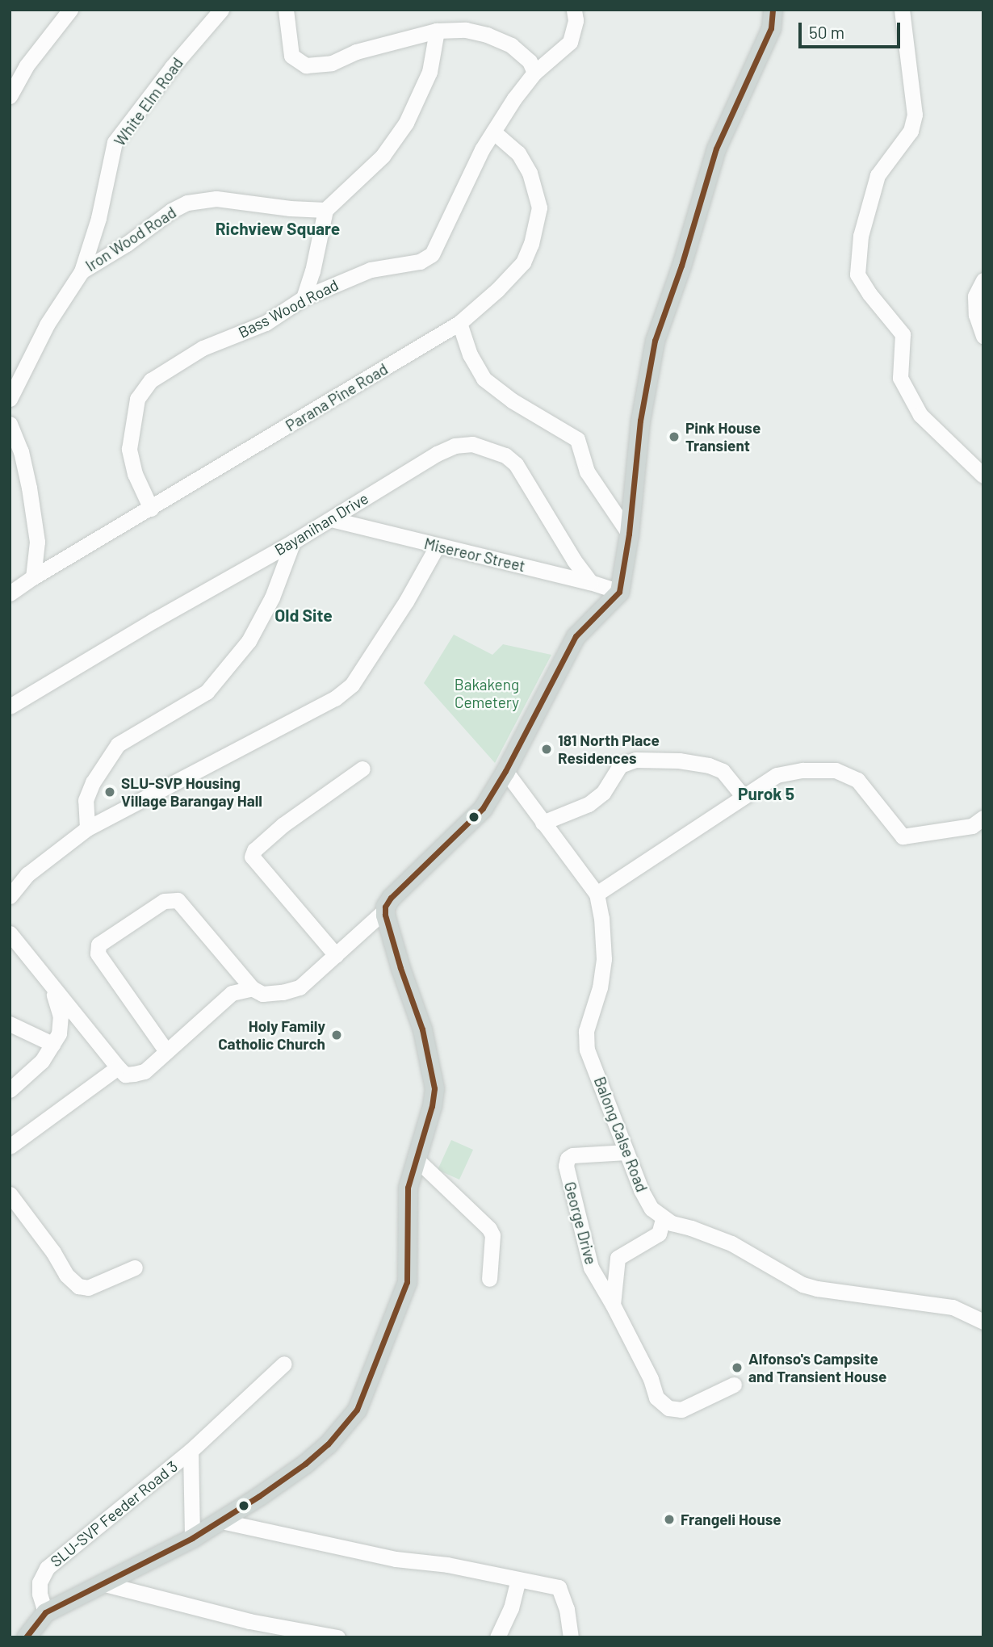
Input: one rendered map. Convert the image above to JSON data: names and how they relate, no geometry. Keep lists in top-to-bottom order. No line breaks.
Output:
{"streets":{"street":["White Elm Road","Iron Wood Road","Bass Wood Road","Parana Pine Road","Bayanihan Drive","Misereor Street","Balong Calse Road","George Drive","SLU-SVP Feeder Road 3"]},"crossings":[["White Elm Road","Iron Wood Road"],["Bass Wood Road","Parana Pine Road"],["Bayanihan Drive","Misereor Street"],["Balong Calse Road","George Drive"]],"districts":["Richview Square","Old Site","Purok 5"],"parks":["Bakakeng Cemetery"],"places":["Pink House Transient","181 North Place Residences","SLU-SVP Housing Village Barangay Hall","Holy Family Catholic Church","Alfonso's Campsite and Transient House","Frangeli House"],"scale_bar":"50 m"}
